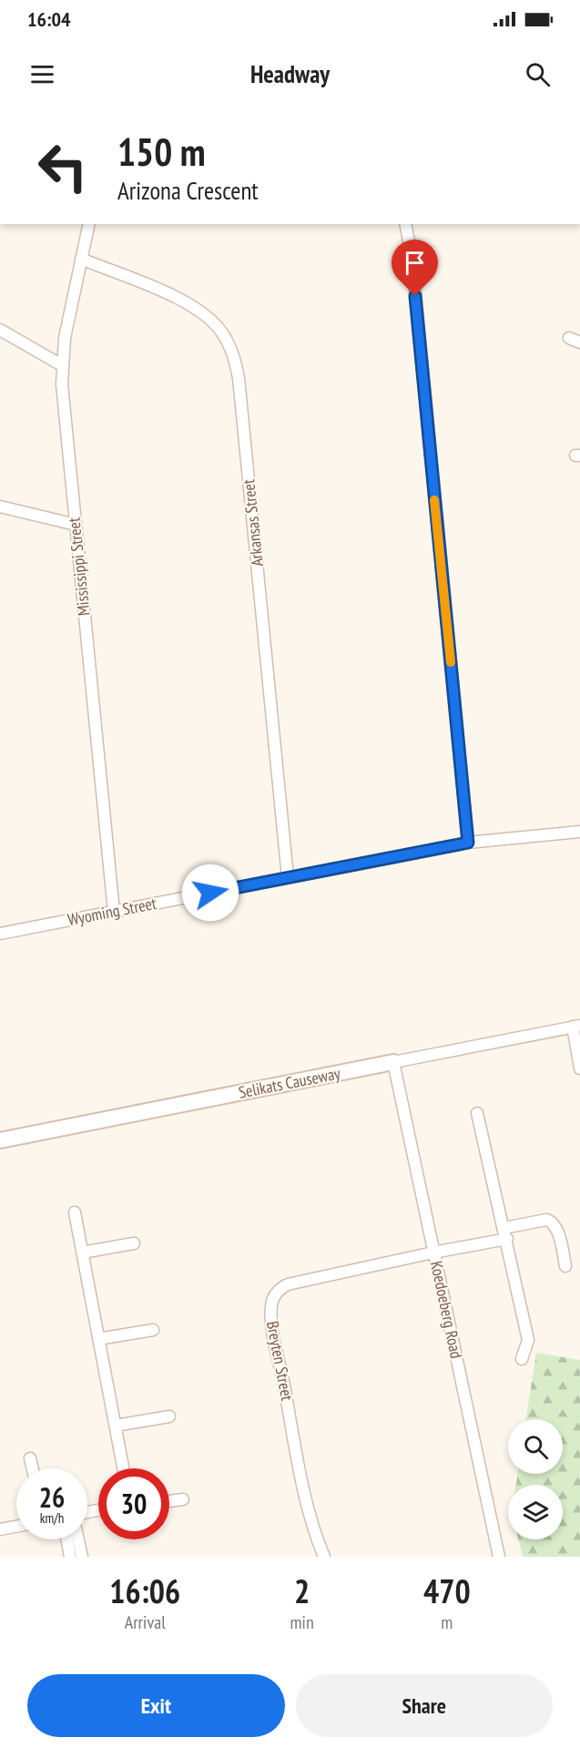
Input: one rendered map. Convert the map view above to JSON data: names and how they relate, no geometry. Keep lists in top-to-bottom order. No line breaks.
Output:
{"streets":{"street":["Arkansas Street","Mississippi Street","Wyoming Street","Selikats Causeway","Koedoeberg Road","Breyten Street"]},"crossings":[["Arkansas Street","Mississippi Street"],["Arkansas Street","Wyoming Street"],["Mississippi Street","Wyoming Street"],["Selikats Causeway","Koedoeberg Road"],["Koedoeberg Road","Breyten Street"]],"page":{"status":"16:04","header":"Headway","turn":["150 m","Arizona Crescent"],"speed":"26 km/h","limit":"30","eta":["16:06","Arrival","2","min","470","m"],"buttons":["Exit","Share"]}}
